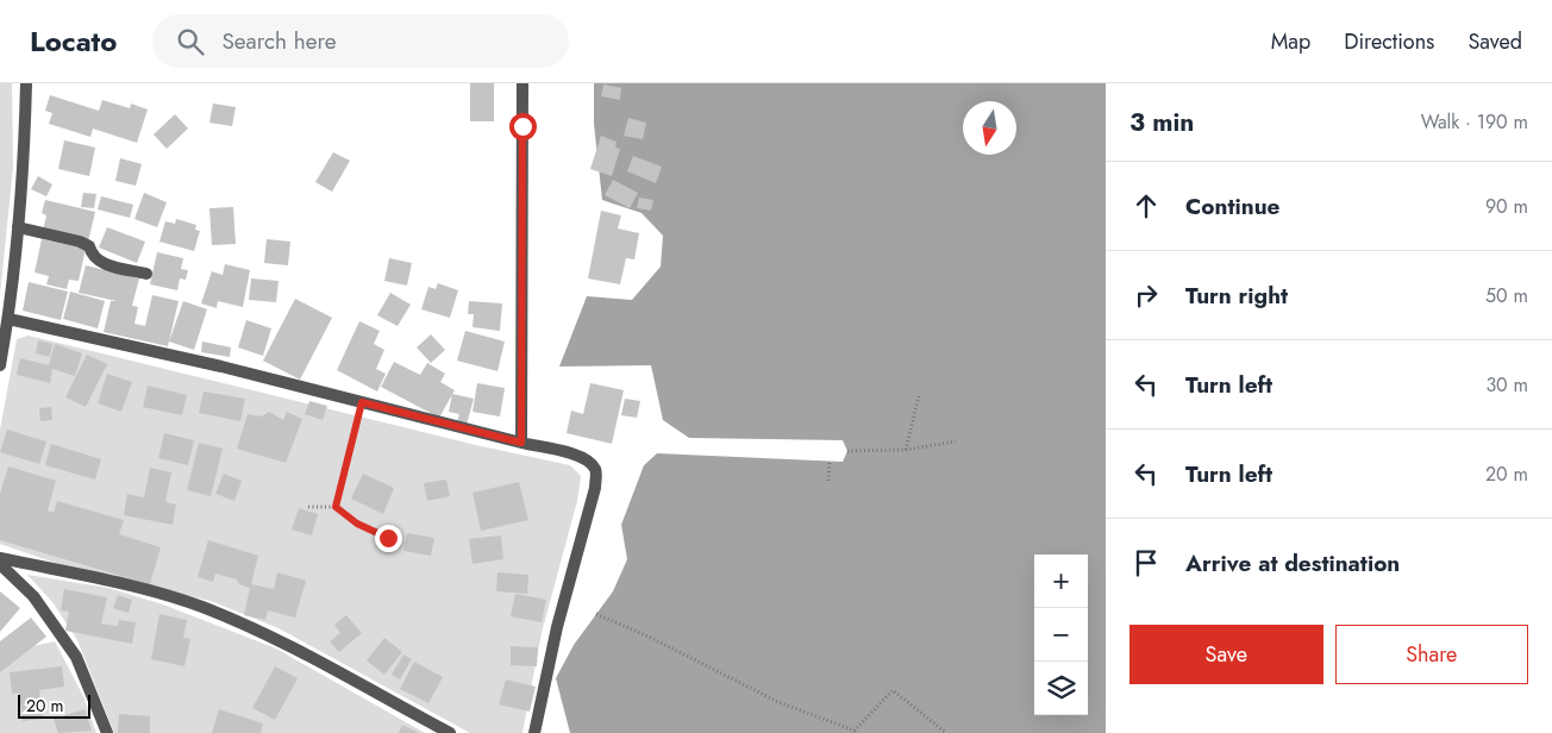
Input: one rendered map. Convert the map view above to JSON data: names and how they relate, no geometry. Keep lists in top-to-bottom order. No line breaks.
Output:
{"scale_bar":"20 m","north":"bottom","page":{"header":"Locato","search":"Search here","nav":["Map","Directions","Saved"],"heading":["3 min","Walk · 190 m"],"list":[["Continue","90 m"],["Turn right","50 m"],["Turn left","30 m"],["Turn left","20 m"],"Arrive at destination"],"map_buttons":["+","−"],"buttons":["Save","Share"],"scale":"20 m"}}
